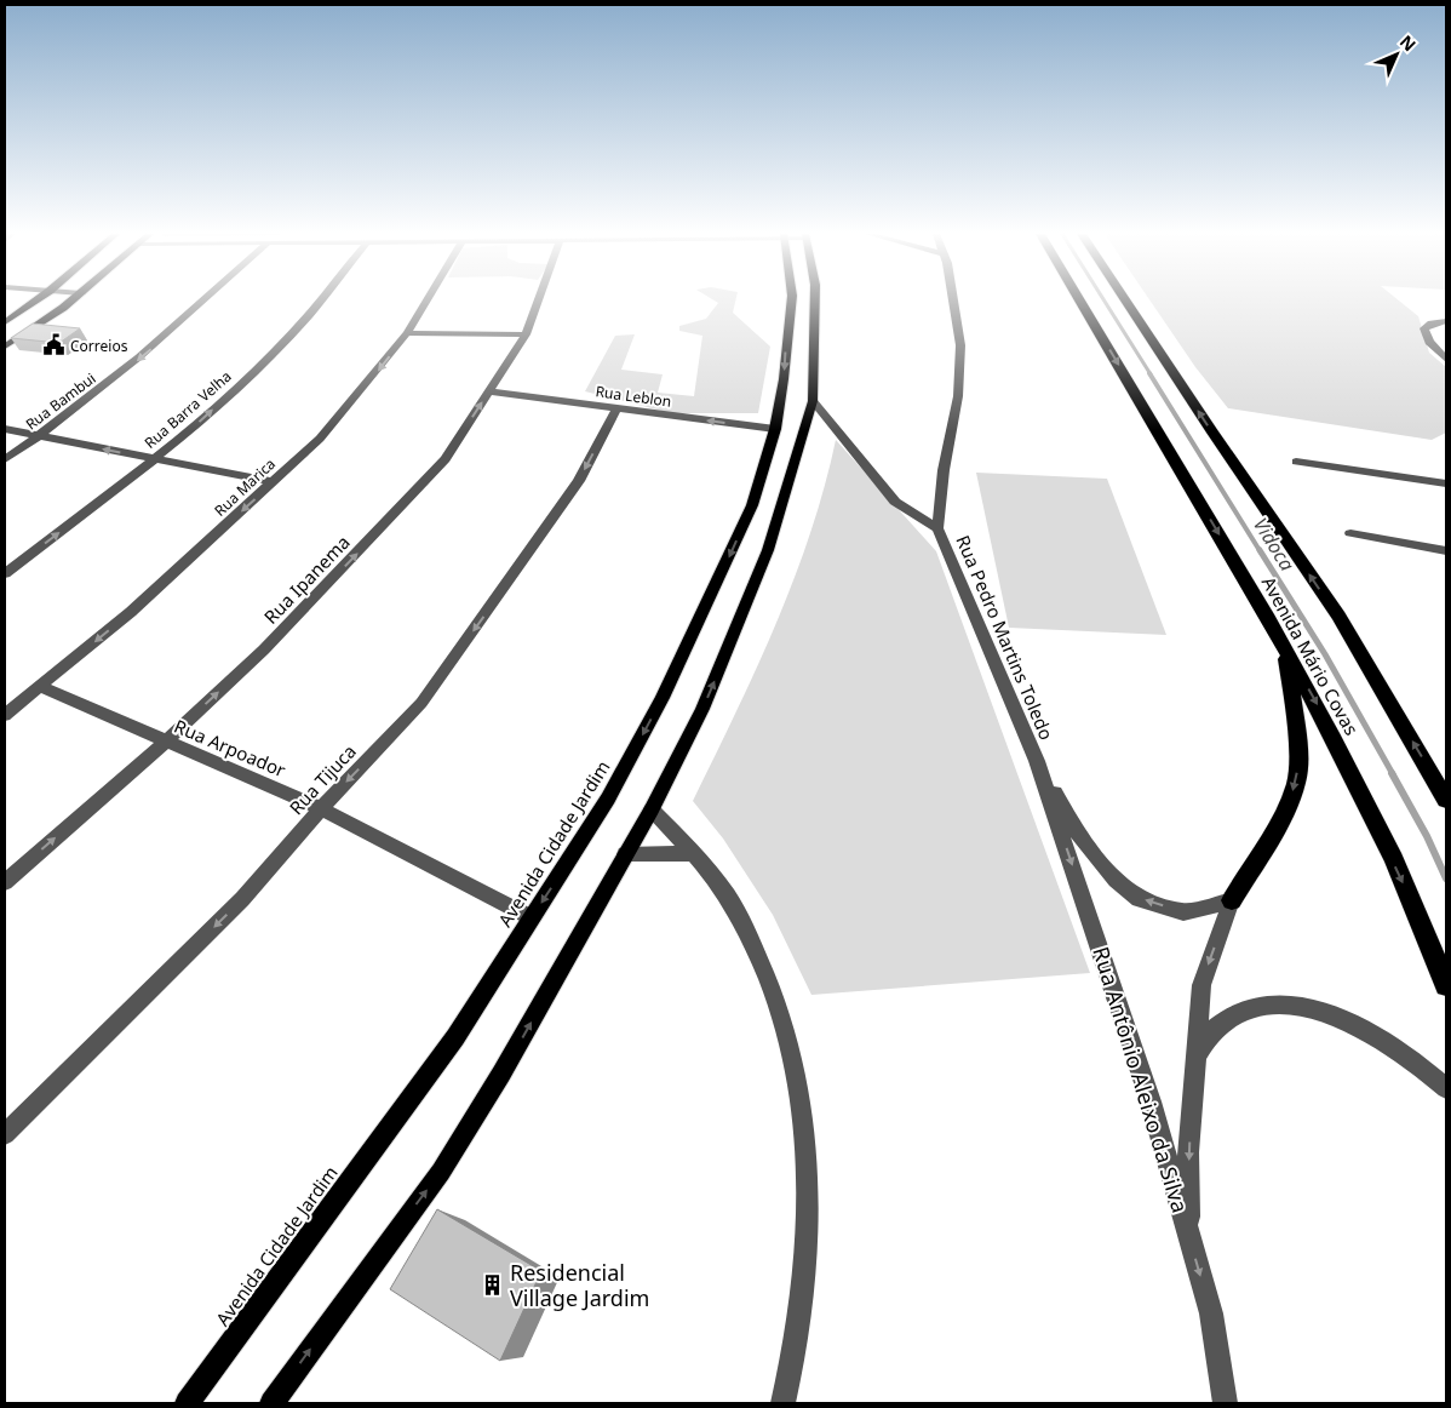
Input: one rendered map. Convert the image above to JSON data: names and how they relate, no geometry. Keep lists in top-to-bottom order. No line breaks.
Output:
{"streets":{"highway":["Avenida Mário Covas"],"main road":["Avenida Cidade Jardim"],"street":["Rua Leblon","Rua Bambui","Rua Barra Velha","Rua Marica","Rua Ipanema","Rua Pedro Martins Toledo","Rua Arpoador","Rua Tijuca","Rua Antônio Aleixo da Silva"]},"crossings":[["Rua Leblon","Rua Ipanema"],["Rua Leblon","Rua Tijuca"],["Rua Leblon","Avenida Cidade Jardim"],["Rua Marica","Rua Arpoador"],["Rua Ipanema","Rua Arpoador"],["Rua Pedro Martins Toledo","Rua Antônio Aleixo da Silva"],["Rua Arpoador","Rua Tijuca"],["Rua Arpoador","Avenida Cidade Jardim"]],"one_way":["Rua Leblon","Rua Bambui","Rua Barra Velha","Rua Marica","Rua Ipanema","Rua Tijuca","Rua Antônio Aleixo da Silva"],"water":["Vidoca"],"places":{"public building":["Correios"],"building":["Residencial Village Jardim"]},"north":"top right"}
